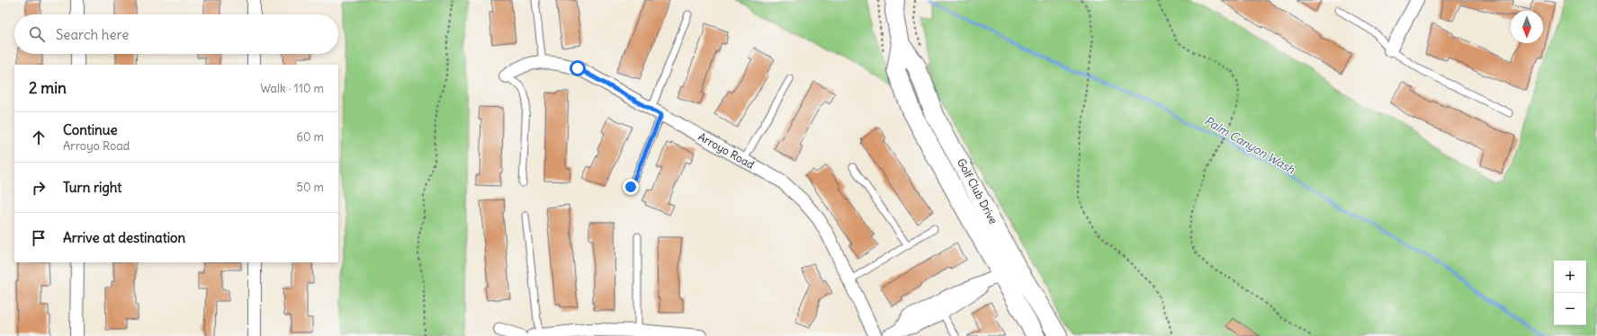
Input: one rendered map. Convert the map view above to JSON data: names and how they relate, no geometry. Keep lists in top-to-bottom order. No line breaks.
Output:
{"streets":{"street":["Arroyo Road","Golf Club Drive"]},"water":["Palm Canyon Wash"],"north":"bottom","page":{"search":"Search here","heading":["2 min","Walk · 110 m"],"list":[["Continue","Arroyo Road","60 m"],["Turn right","50 m"],"Arrive at destination"],"map_buttons":["+","−"]}}
